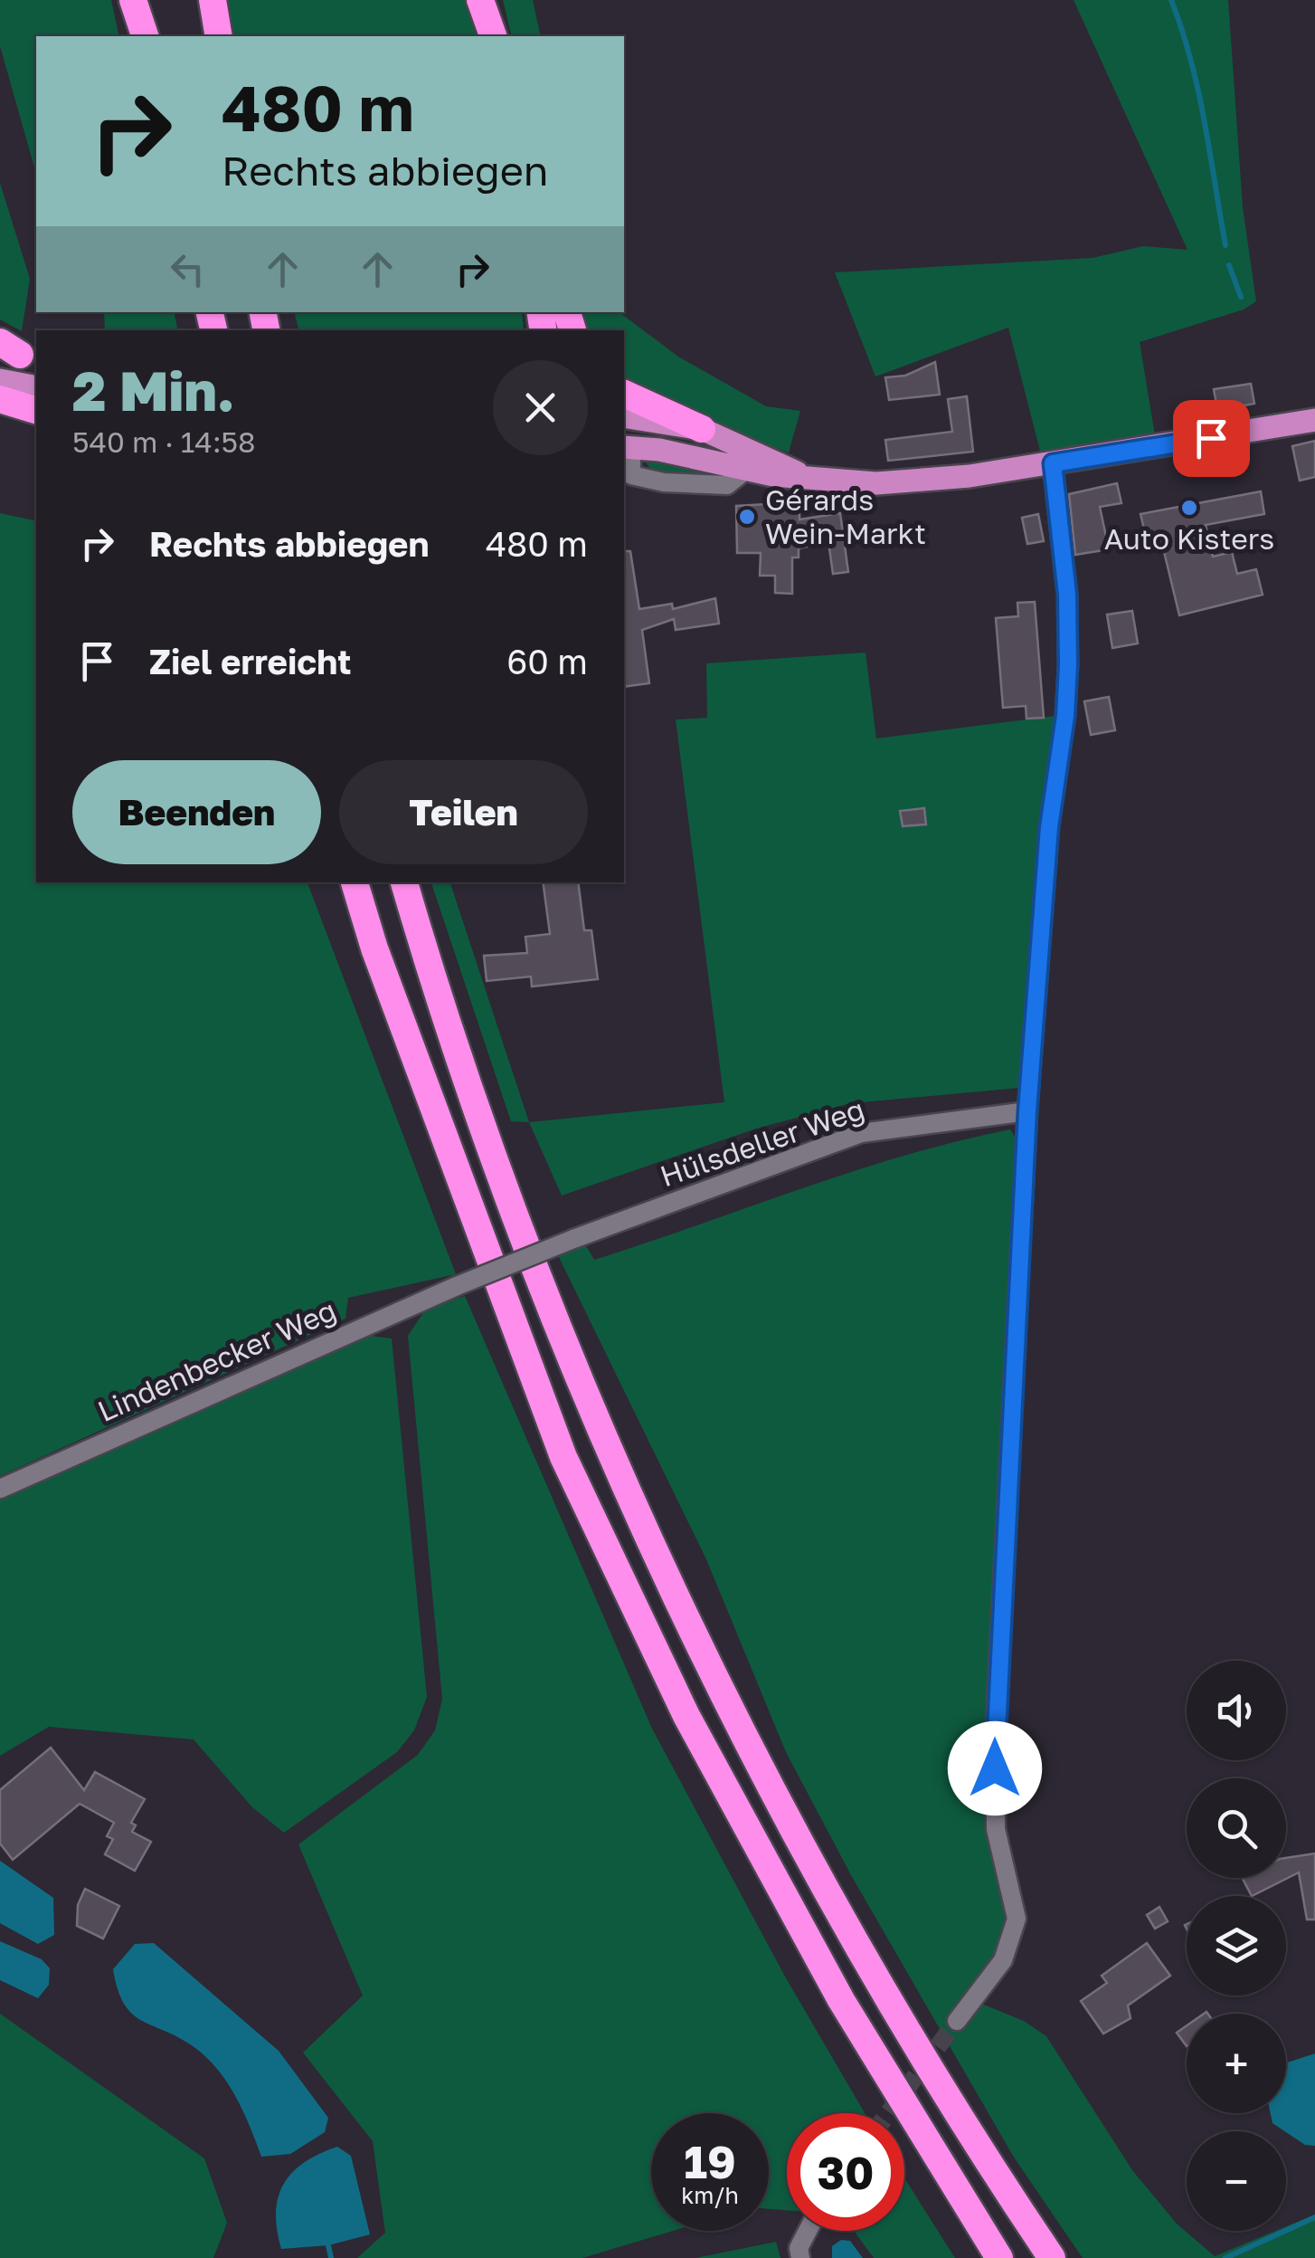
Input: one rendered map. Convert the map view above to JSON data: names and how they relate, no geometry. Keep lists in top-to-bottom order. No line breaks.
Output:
{"streets":{"street":["Hülsdeller Weg","Lindenbecker Weg"]},"crossings":[["Hülsdeller Weg","Lindenbecker Weg"]],"places":["Auto Kisters","Gérards Wein-Markt"],"page":{"turn":["480 m","Rechts abbiegen"],"heading":["2 Min.","540 m · 14:58"],"list":[{"name":"Rechts abbiegen","value":"480 m"},{"name":"Ziel erreicht","value":"60 m"}],"buttons":["Beenden","Teilen"],"map_buttons":["+","−"],"speed":"19 km/h","limit":"30"}}
